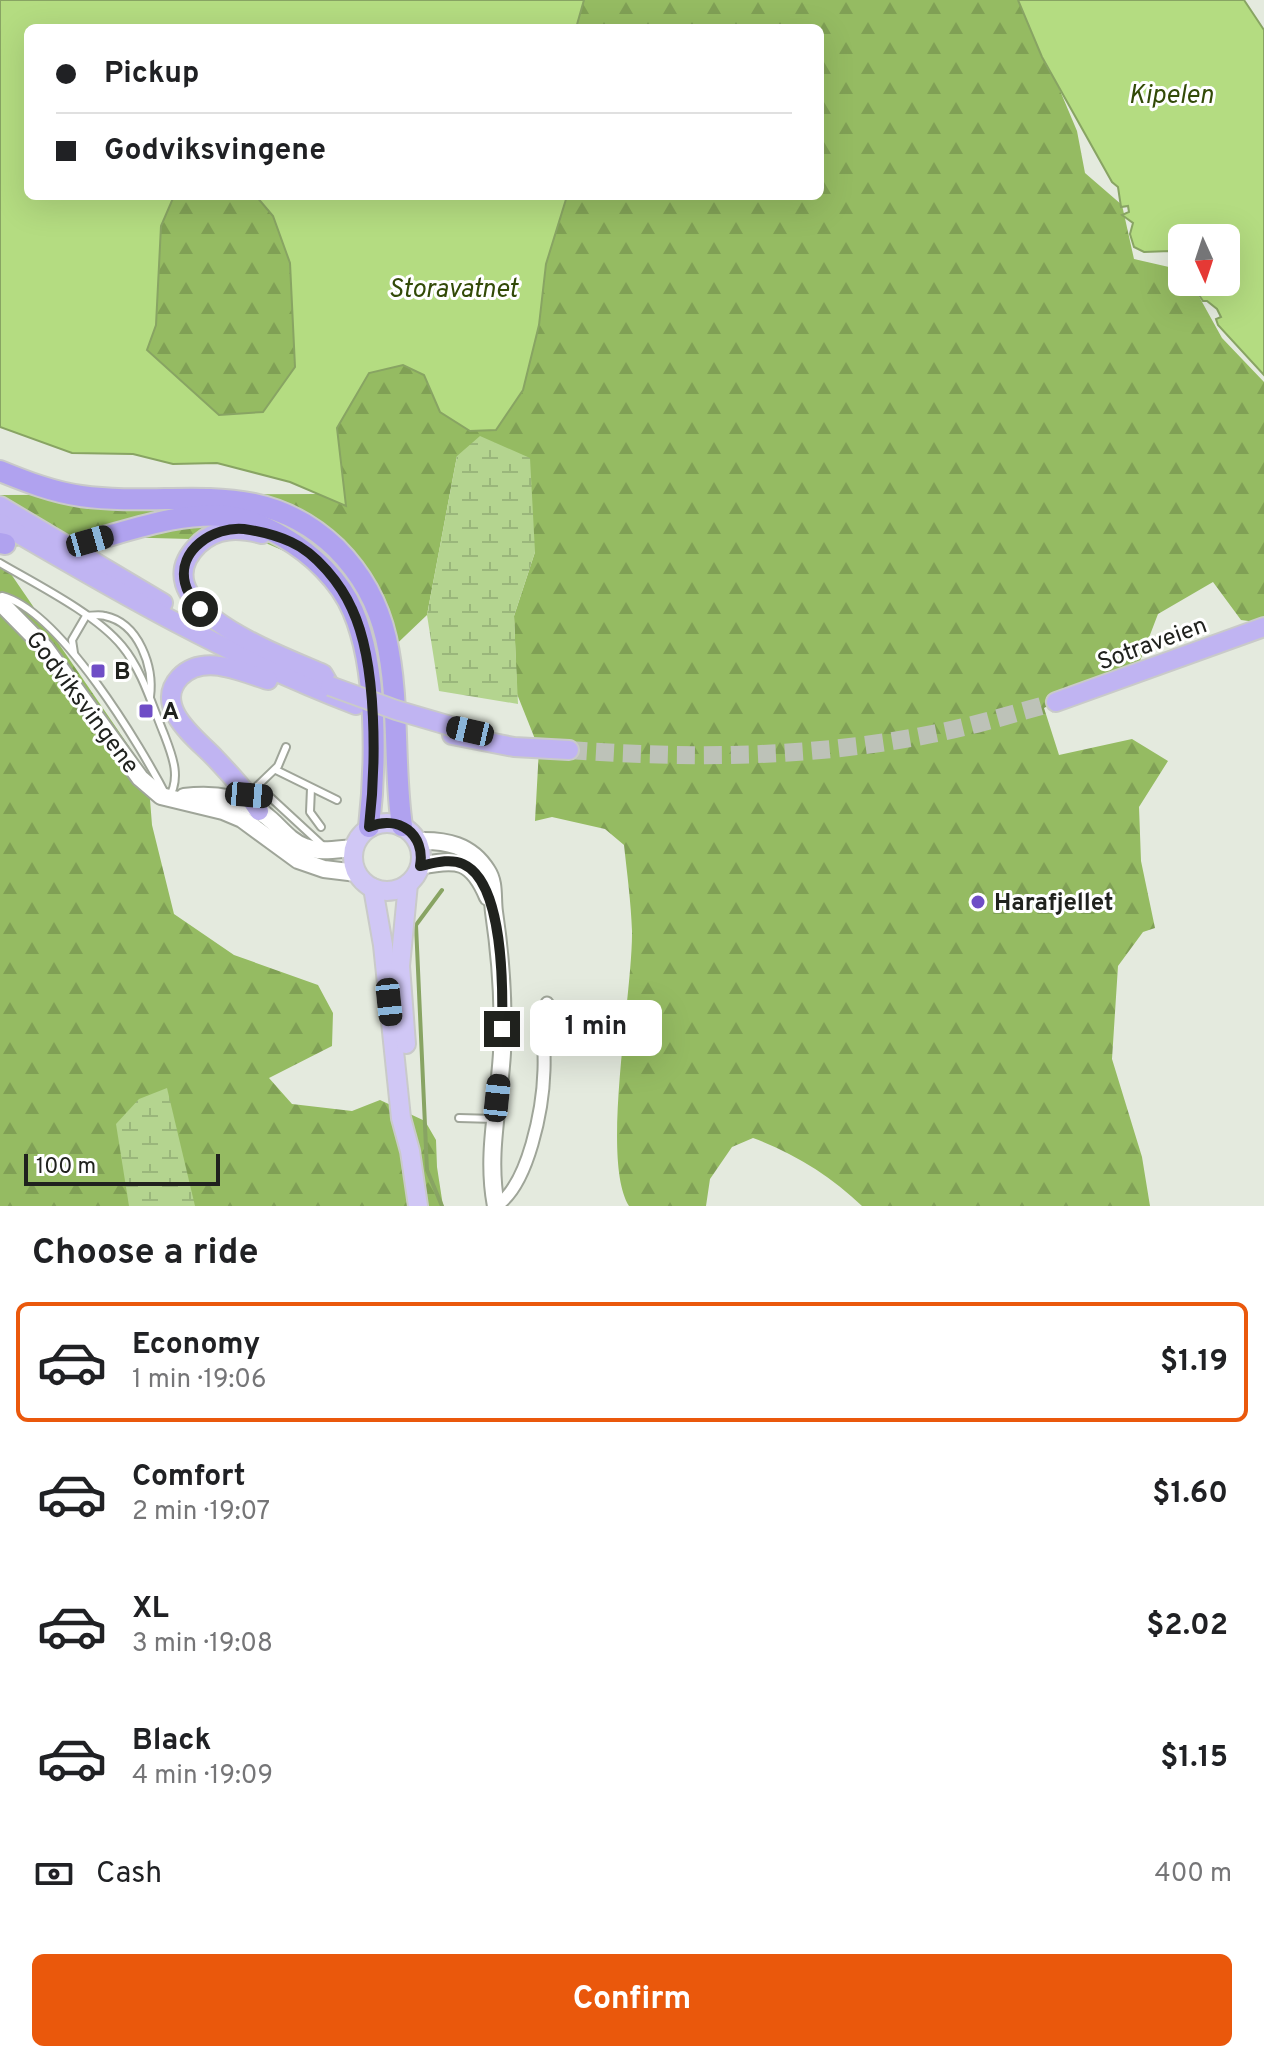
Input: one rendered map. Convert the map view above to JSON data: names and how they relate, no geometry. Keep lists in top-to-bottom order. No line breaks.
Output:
{"streets":{"highway":["Sotraveien"],"main road":["Godviksvingene"]},"water":["Kipelen","Storavatnet"],"places":{"transit":["B","A"],"other":["Harafjellet"]},"scale_bar":"100 m","north":"bottom","page":{"banner":["Pickup","Godviksvingene"],"bubble":"1 min","scale":"100 m","heading":"Choose a ride","list":[{"name":"Economy","note":"1 min · 19:06","value":"$1.19"},{"name":"Comfort","note":"2 min · 19:07","value":"$1.60"},{"name":"XL","note":"3 min · 19:08","value":"$2.02"},{"name":"Black","note":"4 min · 19:09","value":"$1.15"}],"pay":["Cash","400 m"],"buttons":"Confirm"}}
